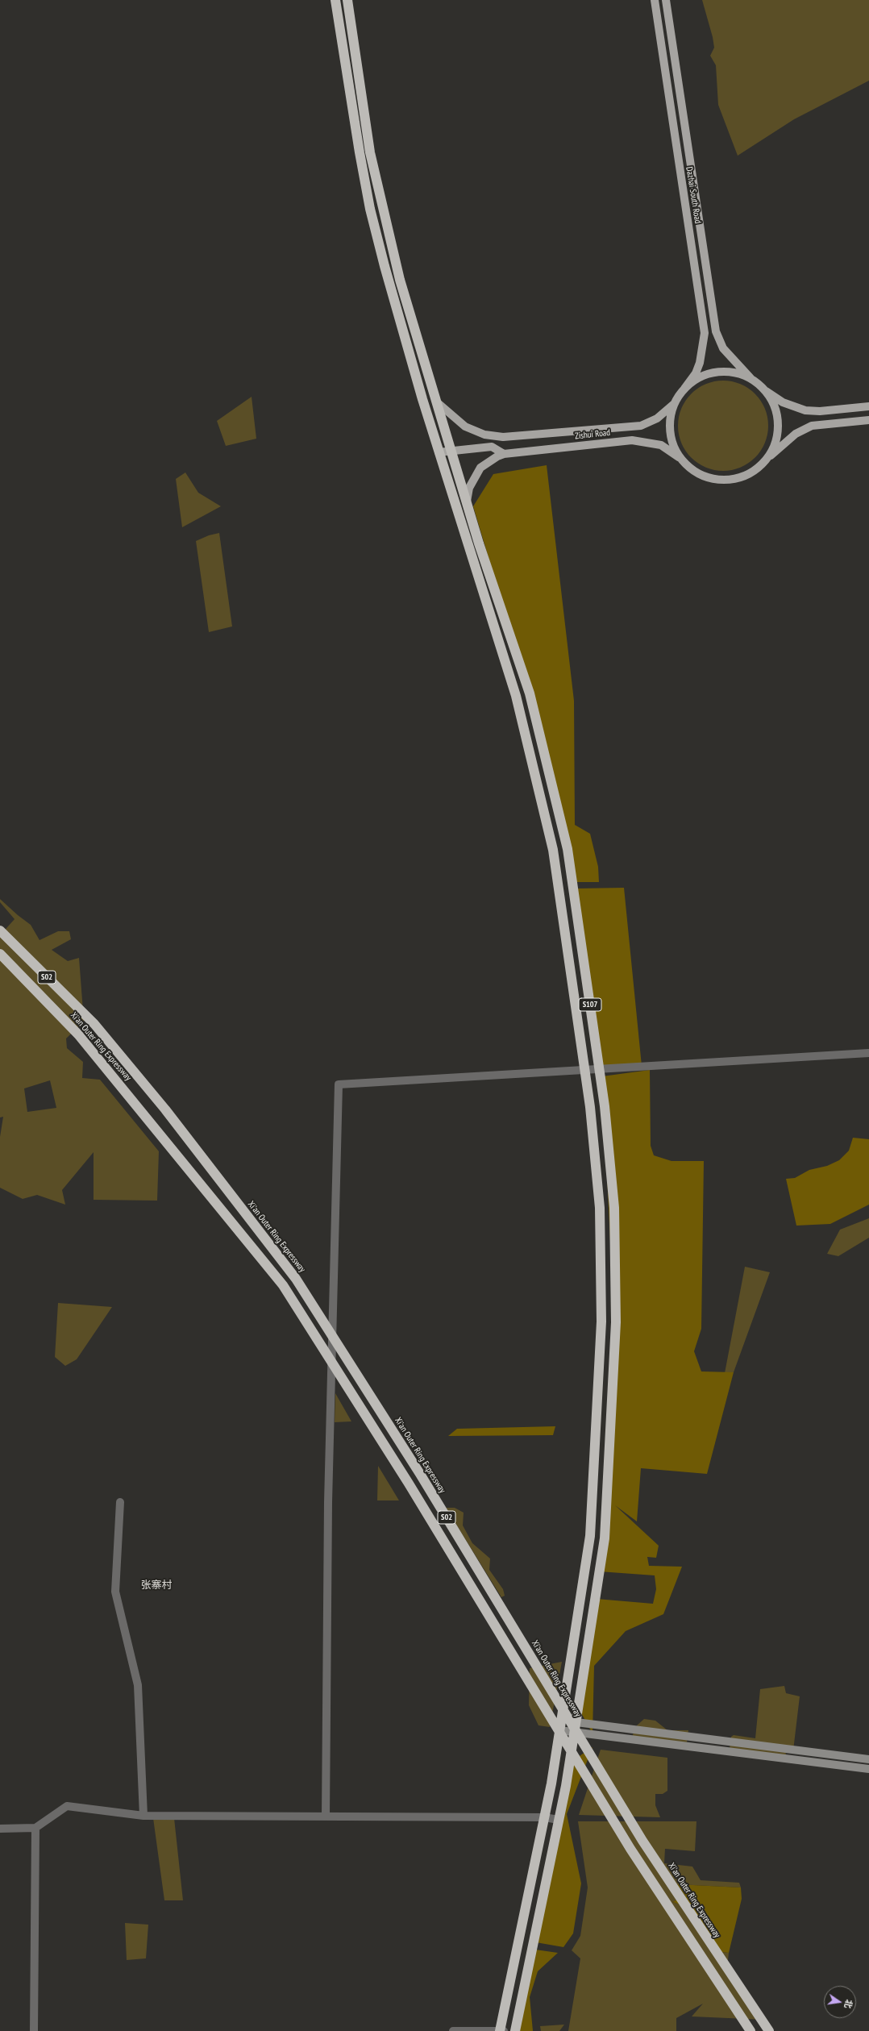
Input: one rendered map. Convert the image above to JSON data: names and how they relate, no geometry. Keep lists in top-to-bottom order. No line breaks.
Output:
{"streets":{"highway":["S02","S107","Xi'an Outer Ring Expressway"],"main road":["Dazhai South Road","Zishui Road"]},"crossings":[["Dazhai South Road","Zishui Road"],["Zishui Road","S107"]],"districts":["张寨村"],"north":"right"}
